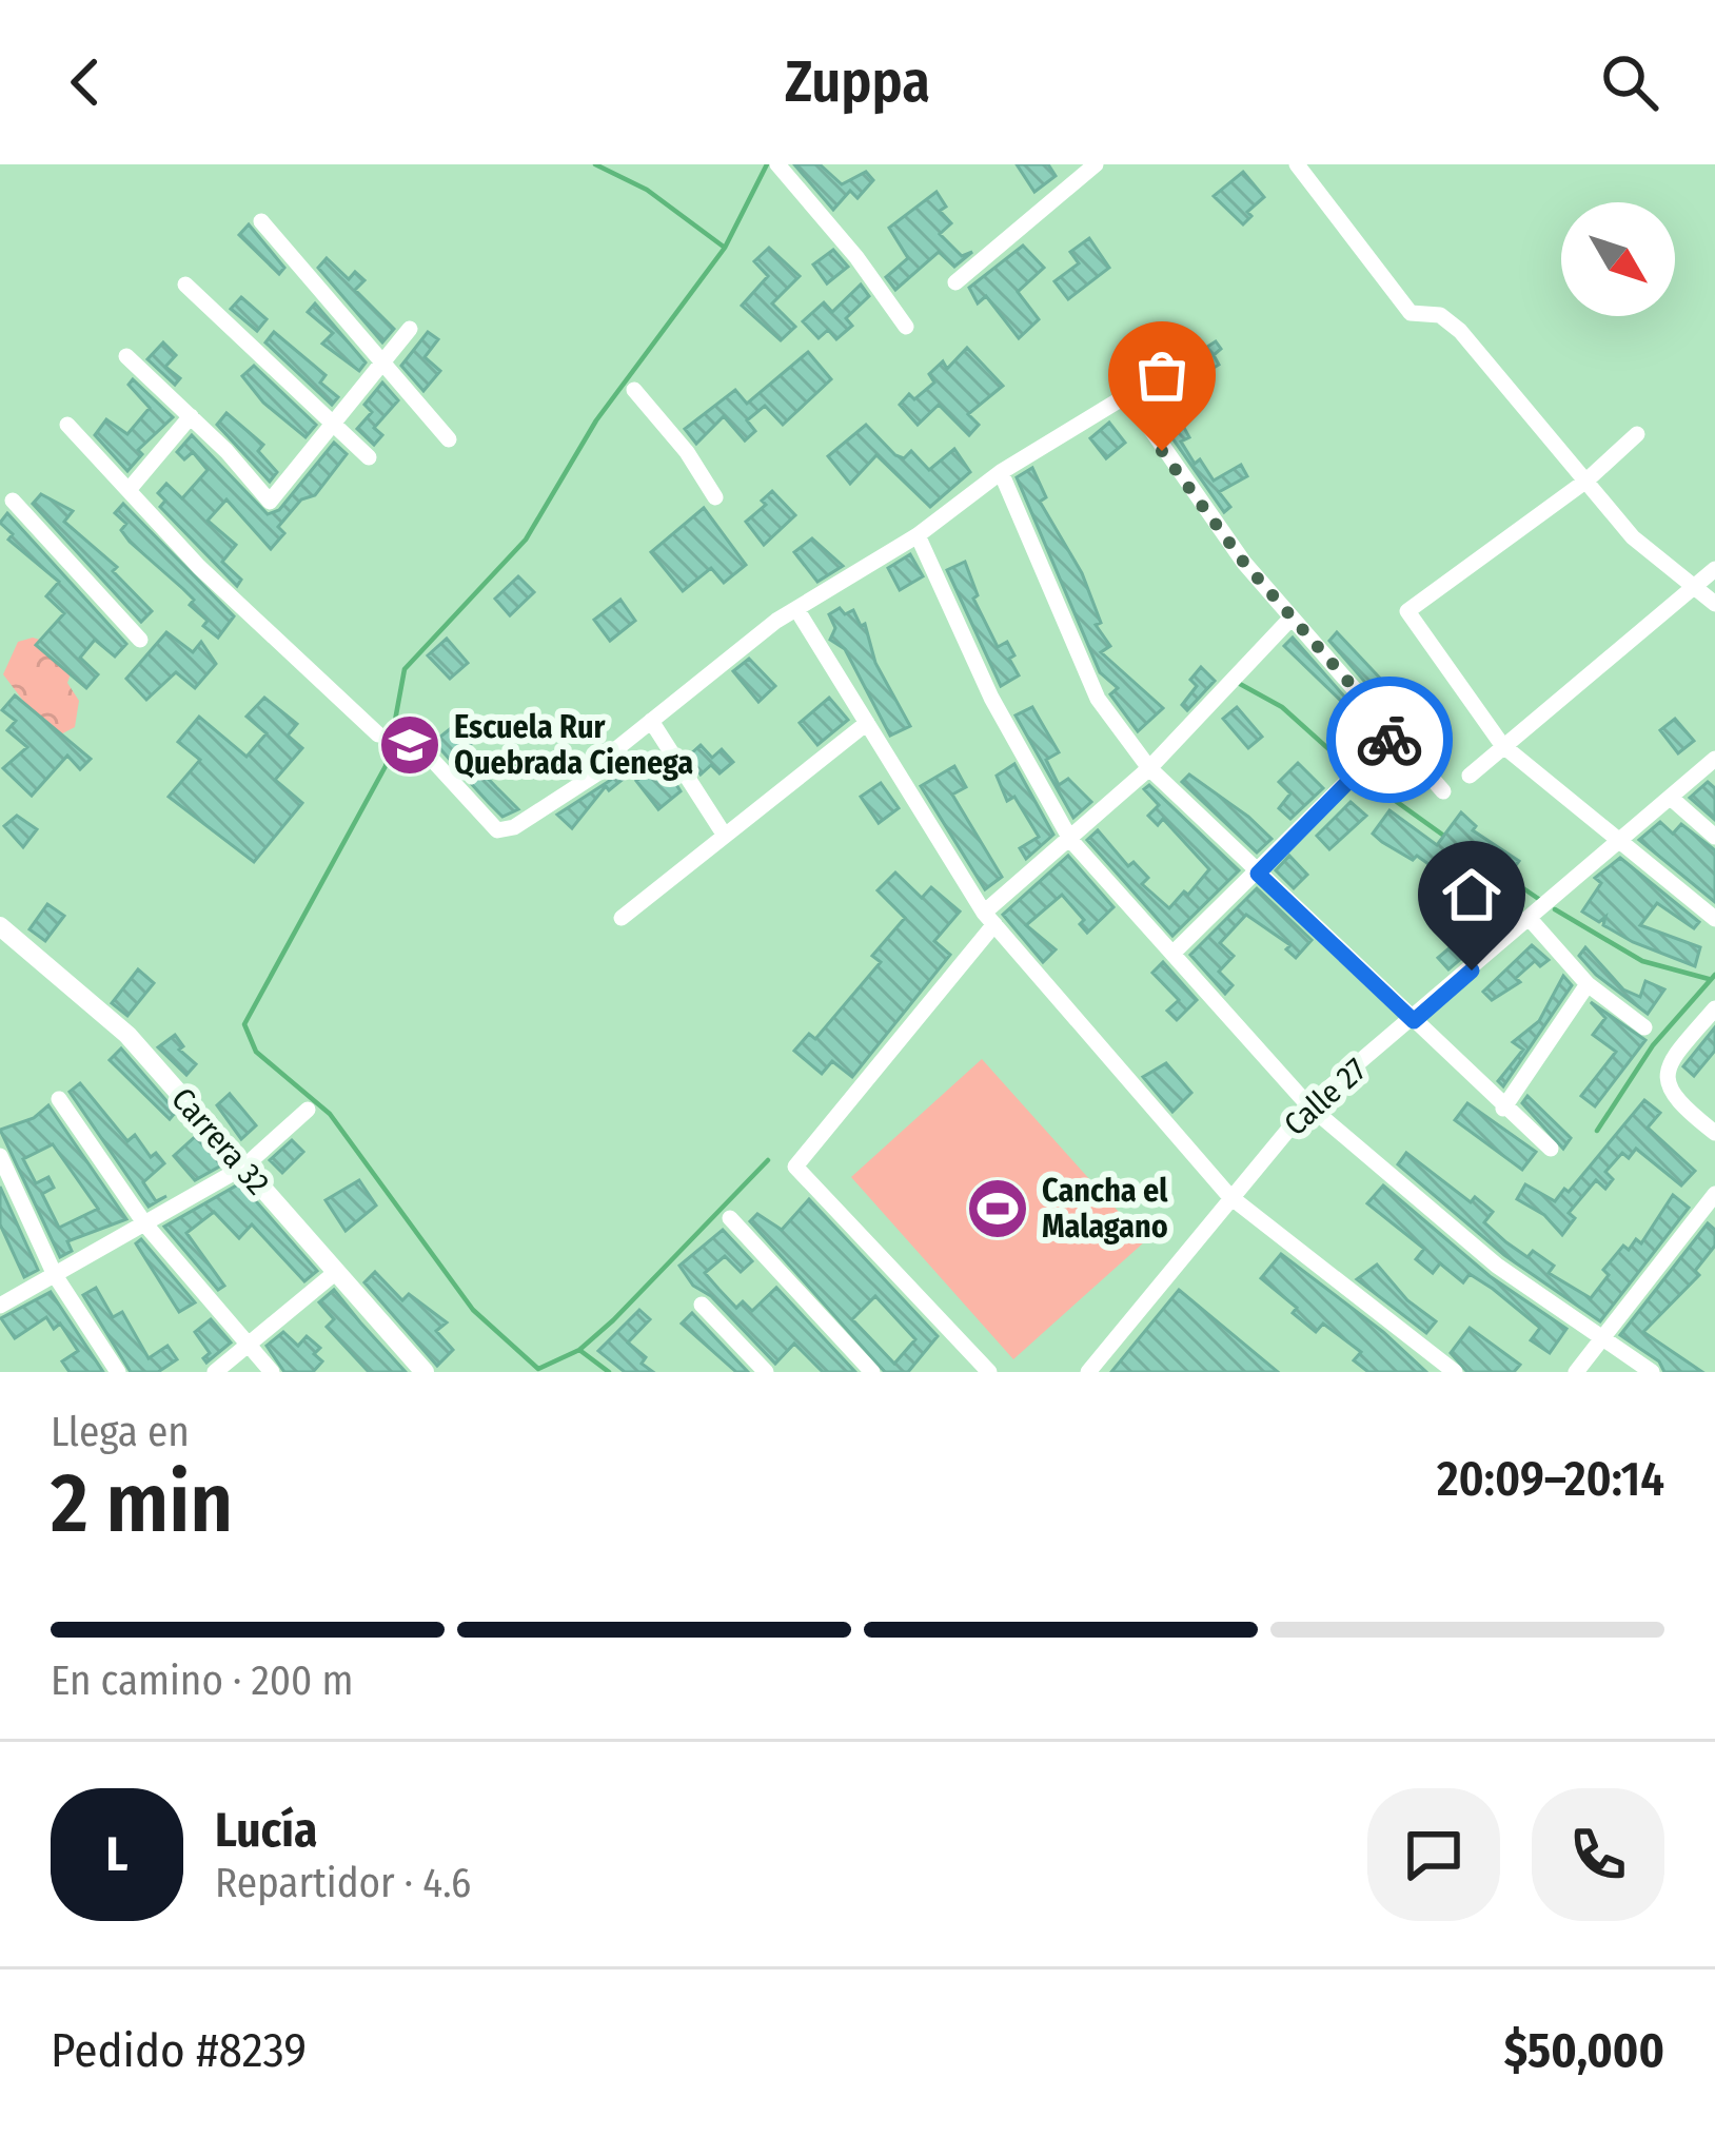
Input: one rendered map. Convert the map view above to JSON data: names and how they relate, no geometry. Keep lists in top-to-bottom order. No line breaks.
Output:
{"streets":{"main road":["Carrera 32"],"street":["Calle 27"]},"places":{"school or university":["Escuela Rur Quebrada Cienega"],"sports":["Cancha el Malagano"]},"north":"bottom right","page":{"header":"Zuppa","heading":["2 min","Llega en","20:09–20:14"],"panel":["Lucía","Repartidor · 4.6","Pedido #8239","$50,000"],"bar":"En camino · 200 m","round":"L"}}
